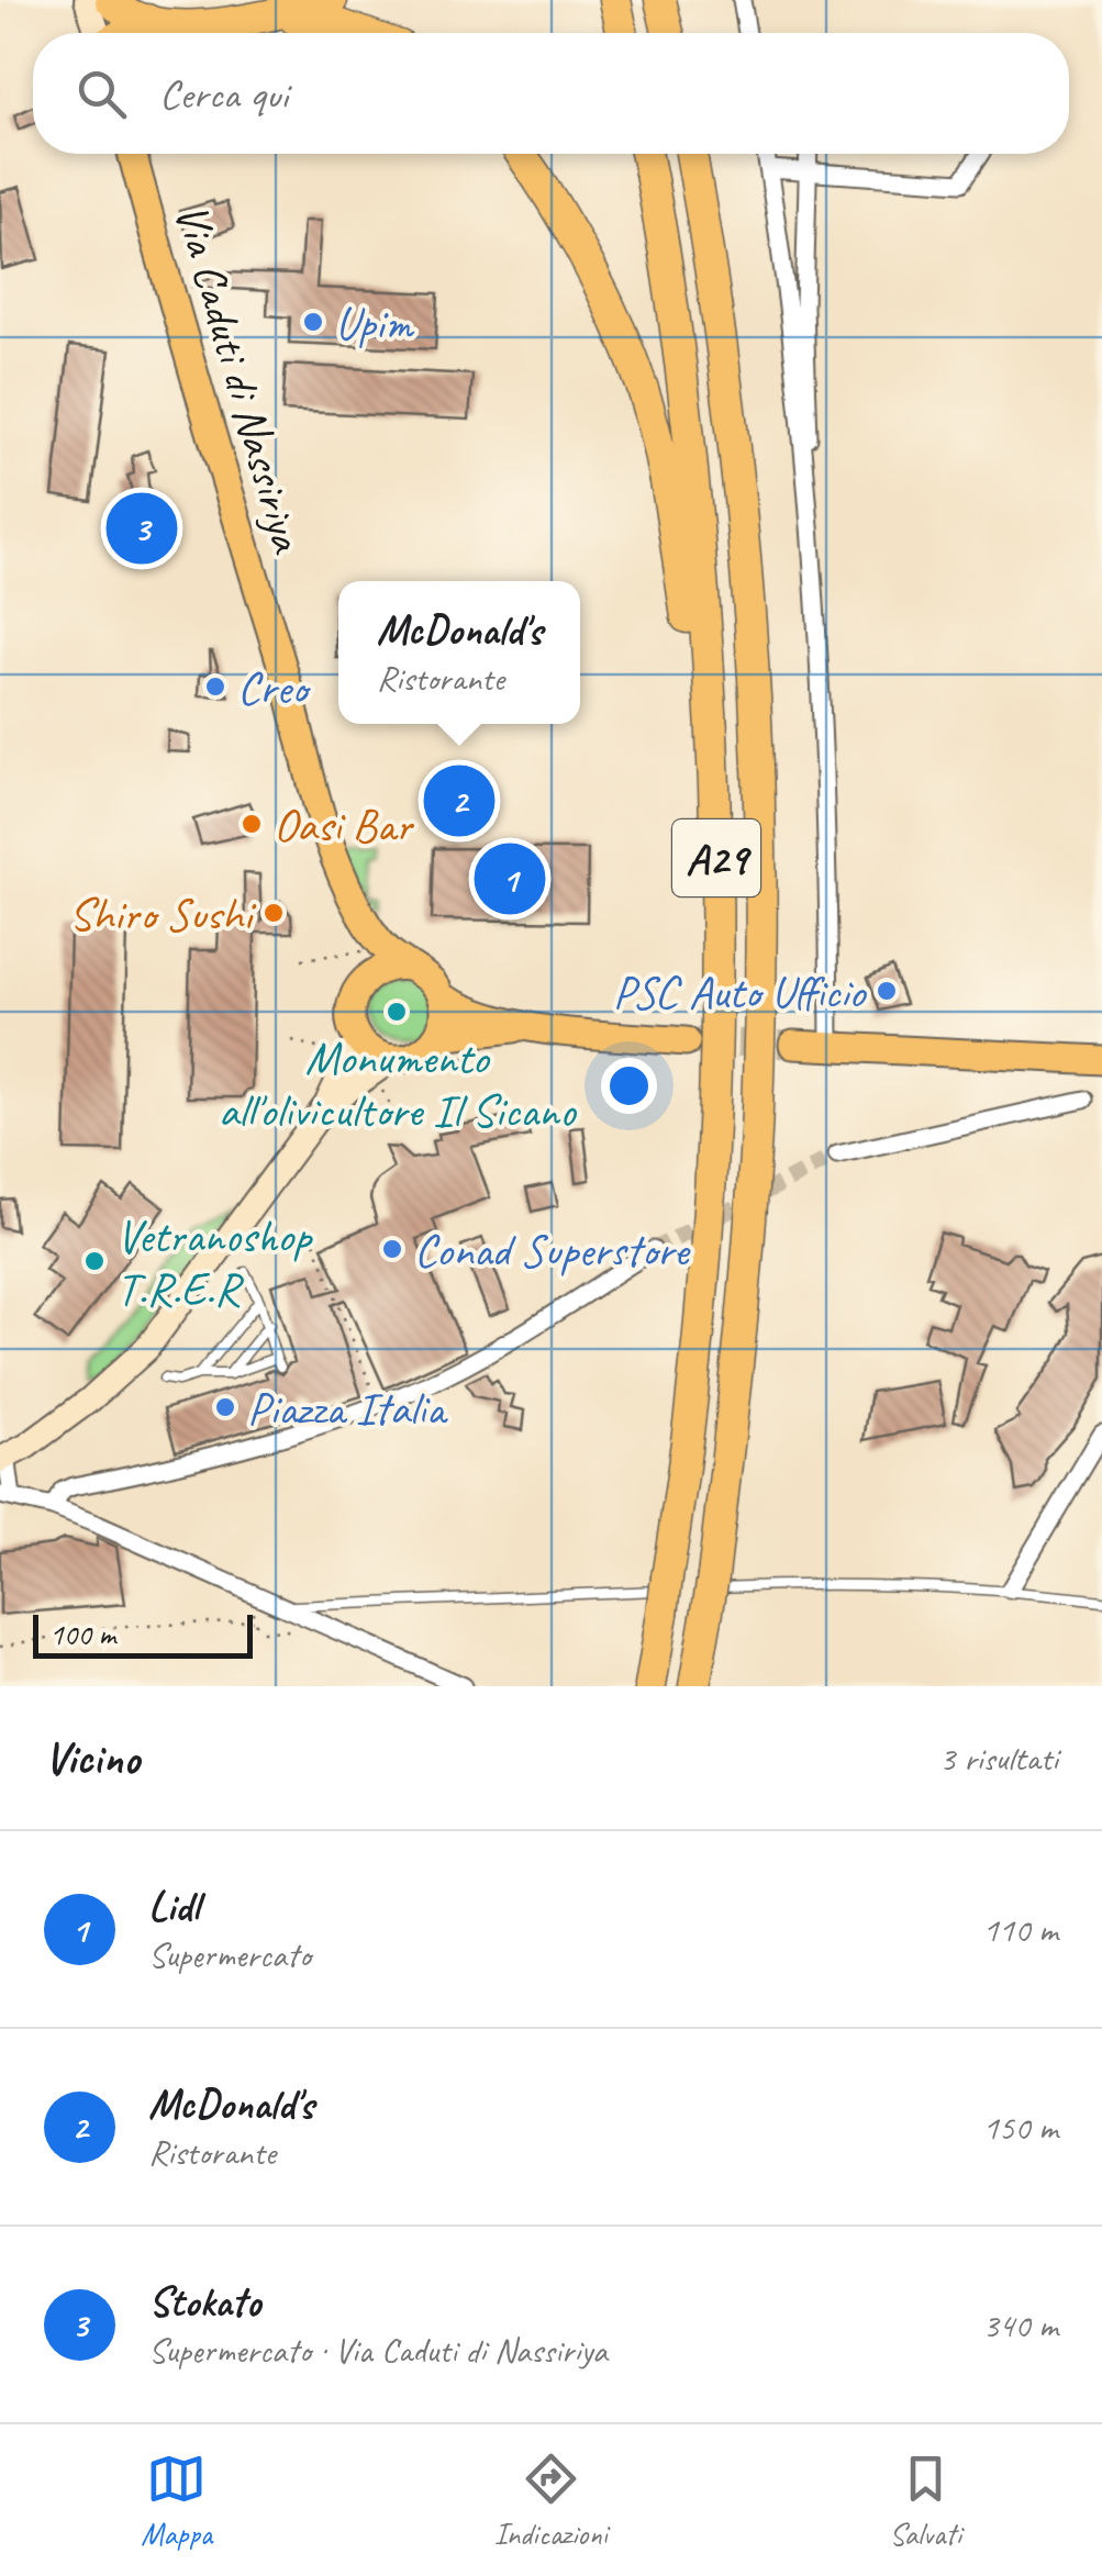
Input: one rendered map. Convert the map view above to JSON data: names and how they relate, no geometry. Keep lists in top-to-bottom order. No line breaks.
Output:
{"streets":{"highway":["A29"],"main road":["Via Caduti di Nassiriya"]},"places":["Upim","Creo","Oasi Bar","Shiro Sushi","PSC Auto Ufficio","Monumento all'olivicultore Il Sicano","Conad Superstore","Vetranoshop T.R.E.R","Piazza Italia"],"scale_bar":"100 m","page":{"search":"Cerca qui","pins":["3","2","1"],"popup":["McDonald's","Ristorante"],"scale":"100 m","heading":["Vicino","3 risultati"],"list":[{"mark":"1","name":"Lidl","note":"Supermercato","value":"110 m"},{"mark":"2","name":"McDonald's","note":"Ristorante","value":"150 m"},{"mark":"3","name":"Stokato","note":"Supermercato · Via Caduti di Nassiriya","value":"340 m"}],"nav":["Mappa","Indicazioni","Salvati"]}}
